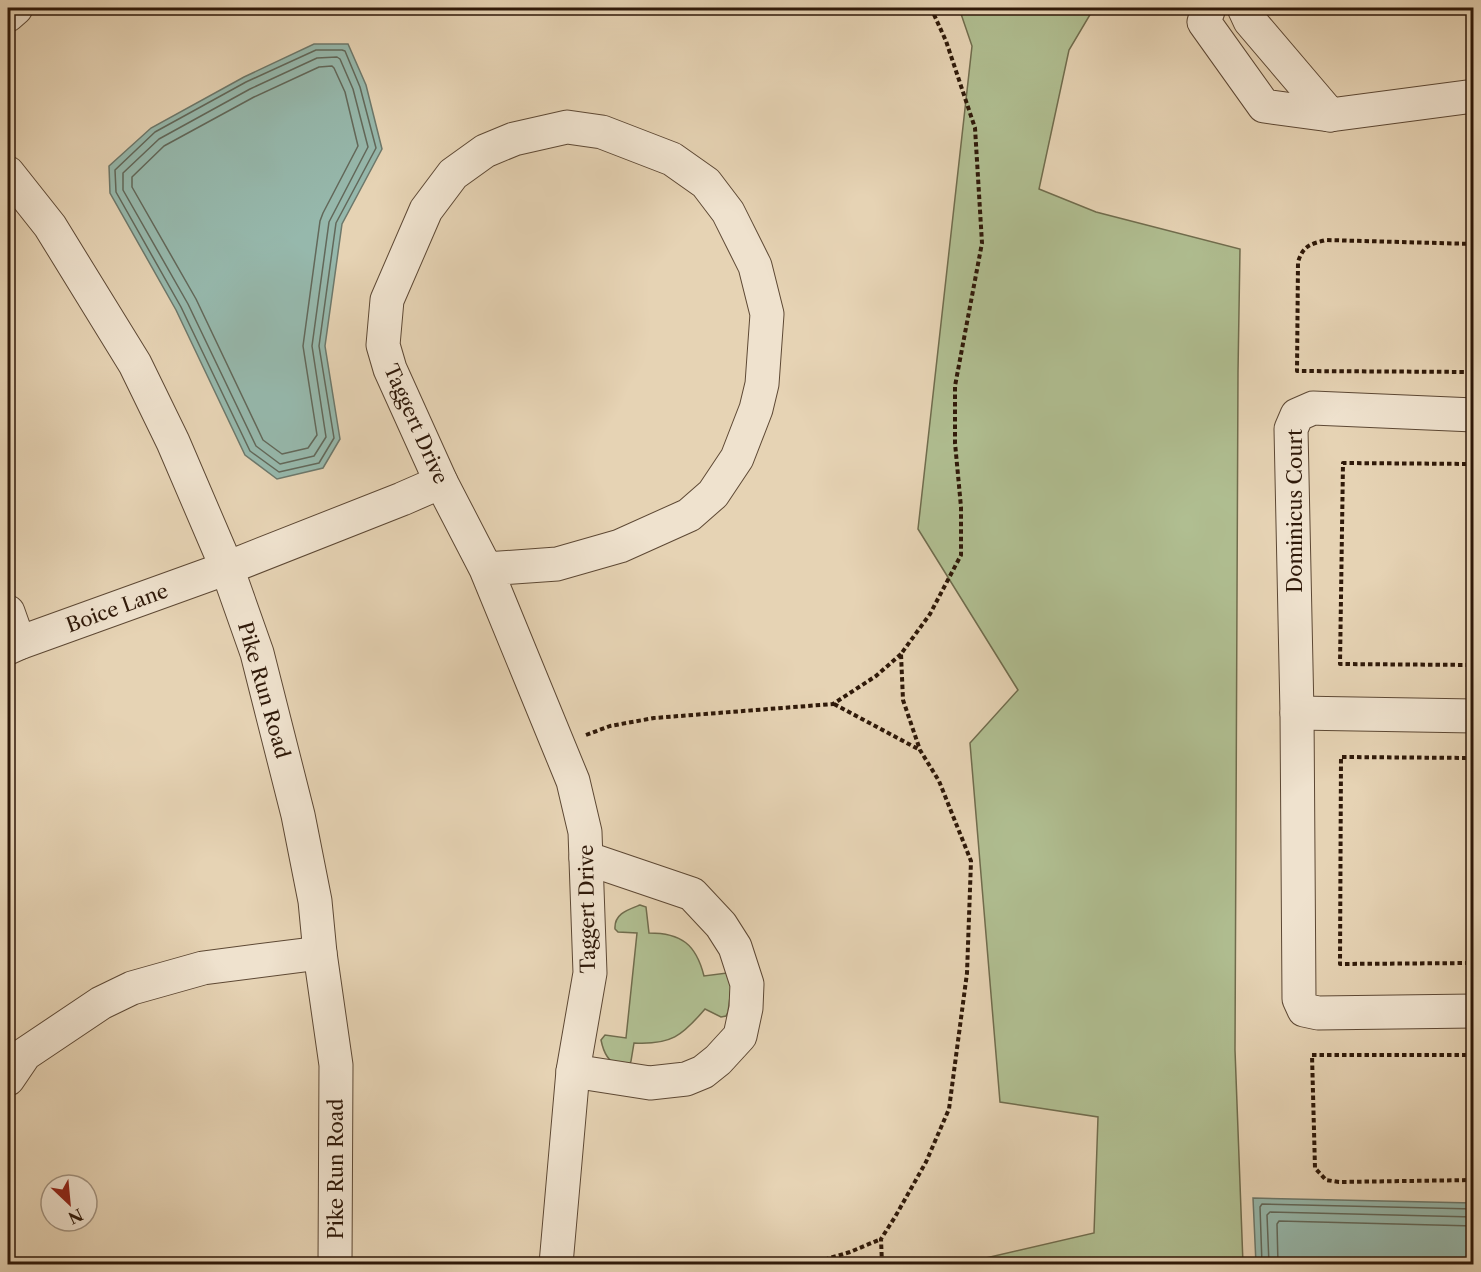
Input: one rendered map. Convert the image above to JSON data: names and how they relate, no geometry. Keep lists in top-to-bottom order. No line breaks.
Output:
{"streets":{"street":["Taggert Drive","Dominicus Court","Boice Lane","Pike Run Road"]},"crossings":[["Taggert Drive","Boice Lane"],["Boice Lane","Pike Run Road"]],"north":"bottom right"}
